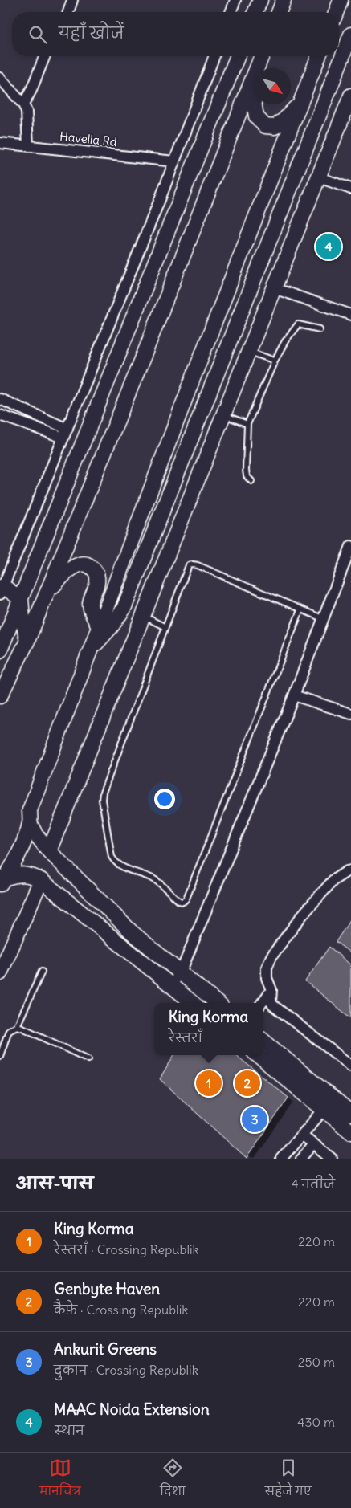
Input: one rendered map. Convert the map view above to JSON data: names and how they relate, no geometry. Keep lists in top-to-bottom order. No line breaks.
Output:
{"streets":{"street":["Havelia Rd"]},"north":"bottom right","page":{"search":"यहाँ खोजें","pins":["4","1","2","3"],"popup":["King Korma","रेस्तराँ"],"heading":["आस-पास","4 नतीजे"],"list":[{"mark":"1","name":"King Korma","note":"रेस्तराँ · Crossing Republik","value":"220 m"},{"mark":"2","name":"Genbyte Haven","note":"कैफ़े · Crossing Republik","value":"220 m"},{"mark":"3","name":"Ankurit Greens","note":"दुकान · Crossing Republik","value":"250 m"},{"mark":"4","name":"MAAC Noida Extension","note":"स्थान","value":"430 m"}],"nav":["मानचित्र","दिशा","सहेजे गए"]}}
